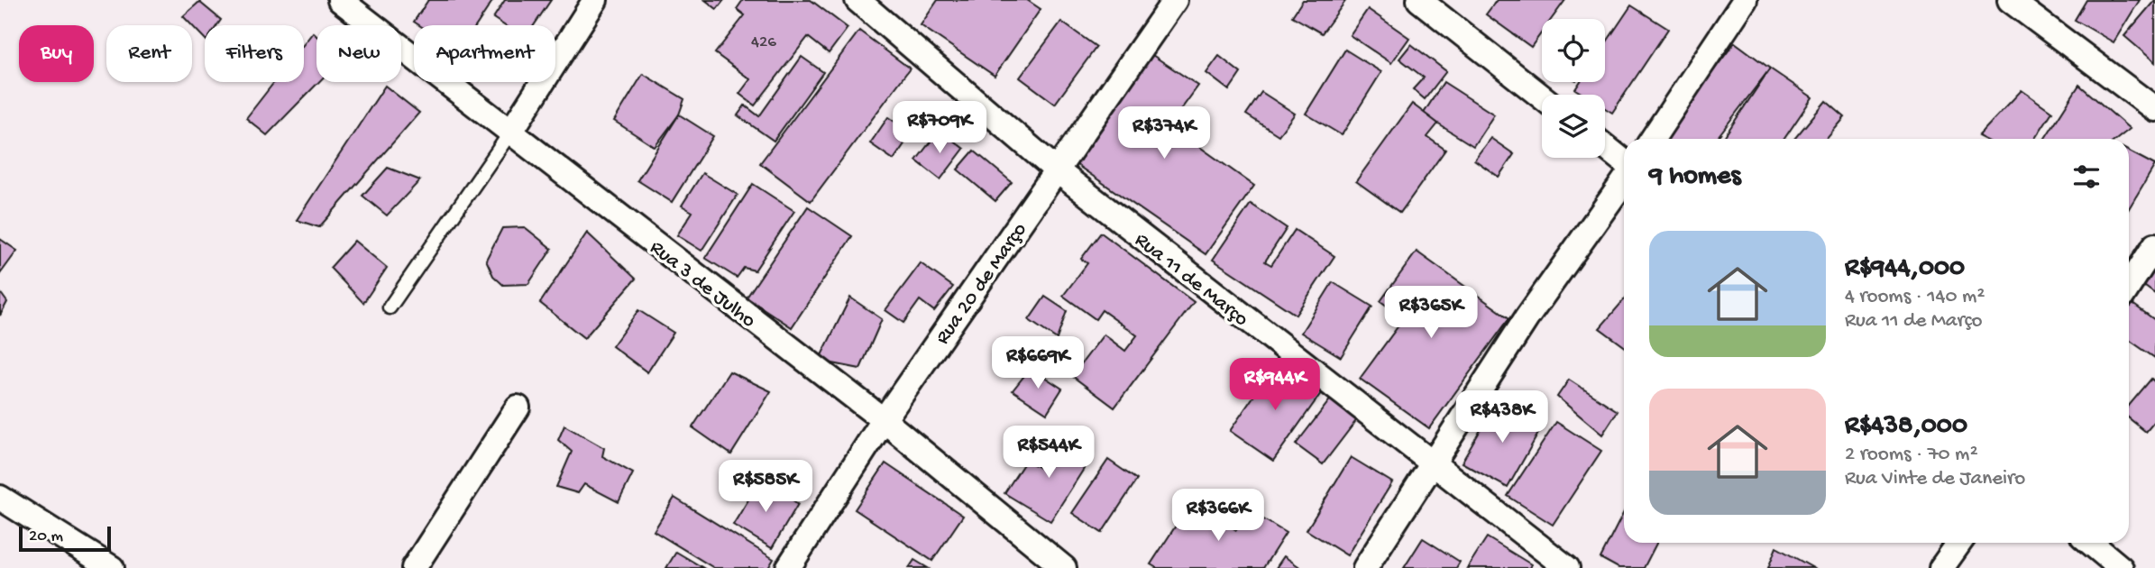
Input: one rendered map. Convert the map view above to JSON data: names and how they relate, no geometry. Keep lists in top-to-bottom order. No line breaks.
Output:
{"streets":{"street":["Rua 11 de Março","Rua 3 de Julho","Rua 20 de Março"]},"crossings":[["Rua 11 de Março","Rua 20 de Março"],["Rua 3 de Julho","Rua 20 de Março"]],"house_numbers":["426"],"scale_bar":"20 m","page":{"chip":["Buy","Rent","Filters","New","Apartment"],"price":["R$709K","R$374K","R$365K","R$669K","R$944K","R$438K","R$544K","R$585K","R$366K"],"heading":"9 homes","list":[{"name":"R$944,000","note":"4 rooms · 140 m² · Rua 11 de Março"},{"name":"R$438,000","note":"2 rooms · 70 m² · Rua Vinte de Janeiro"}],"scale":"20 m"}}
